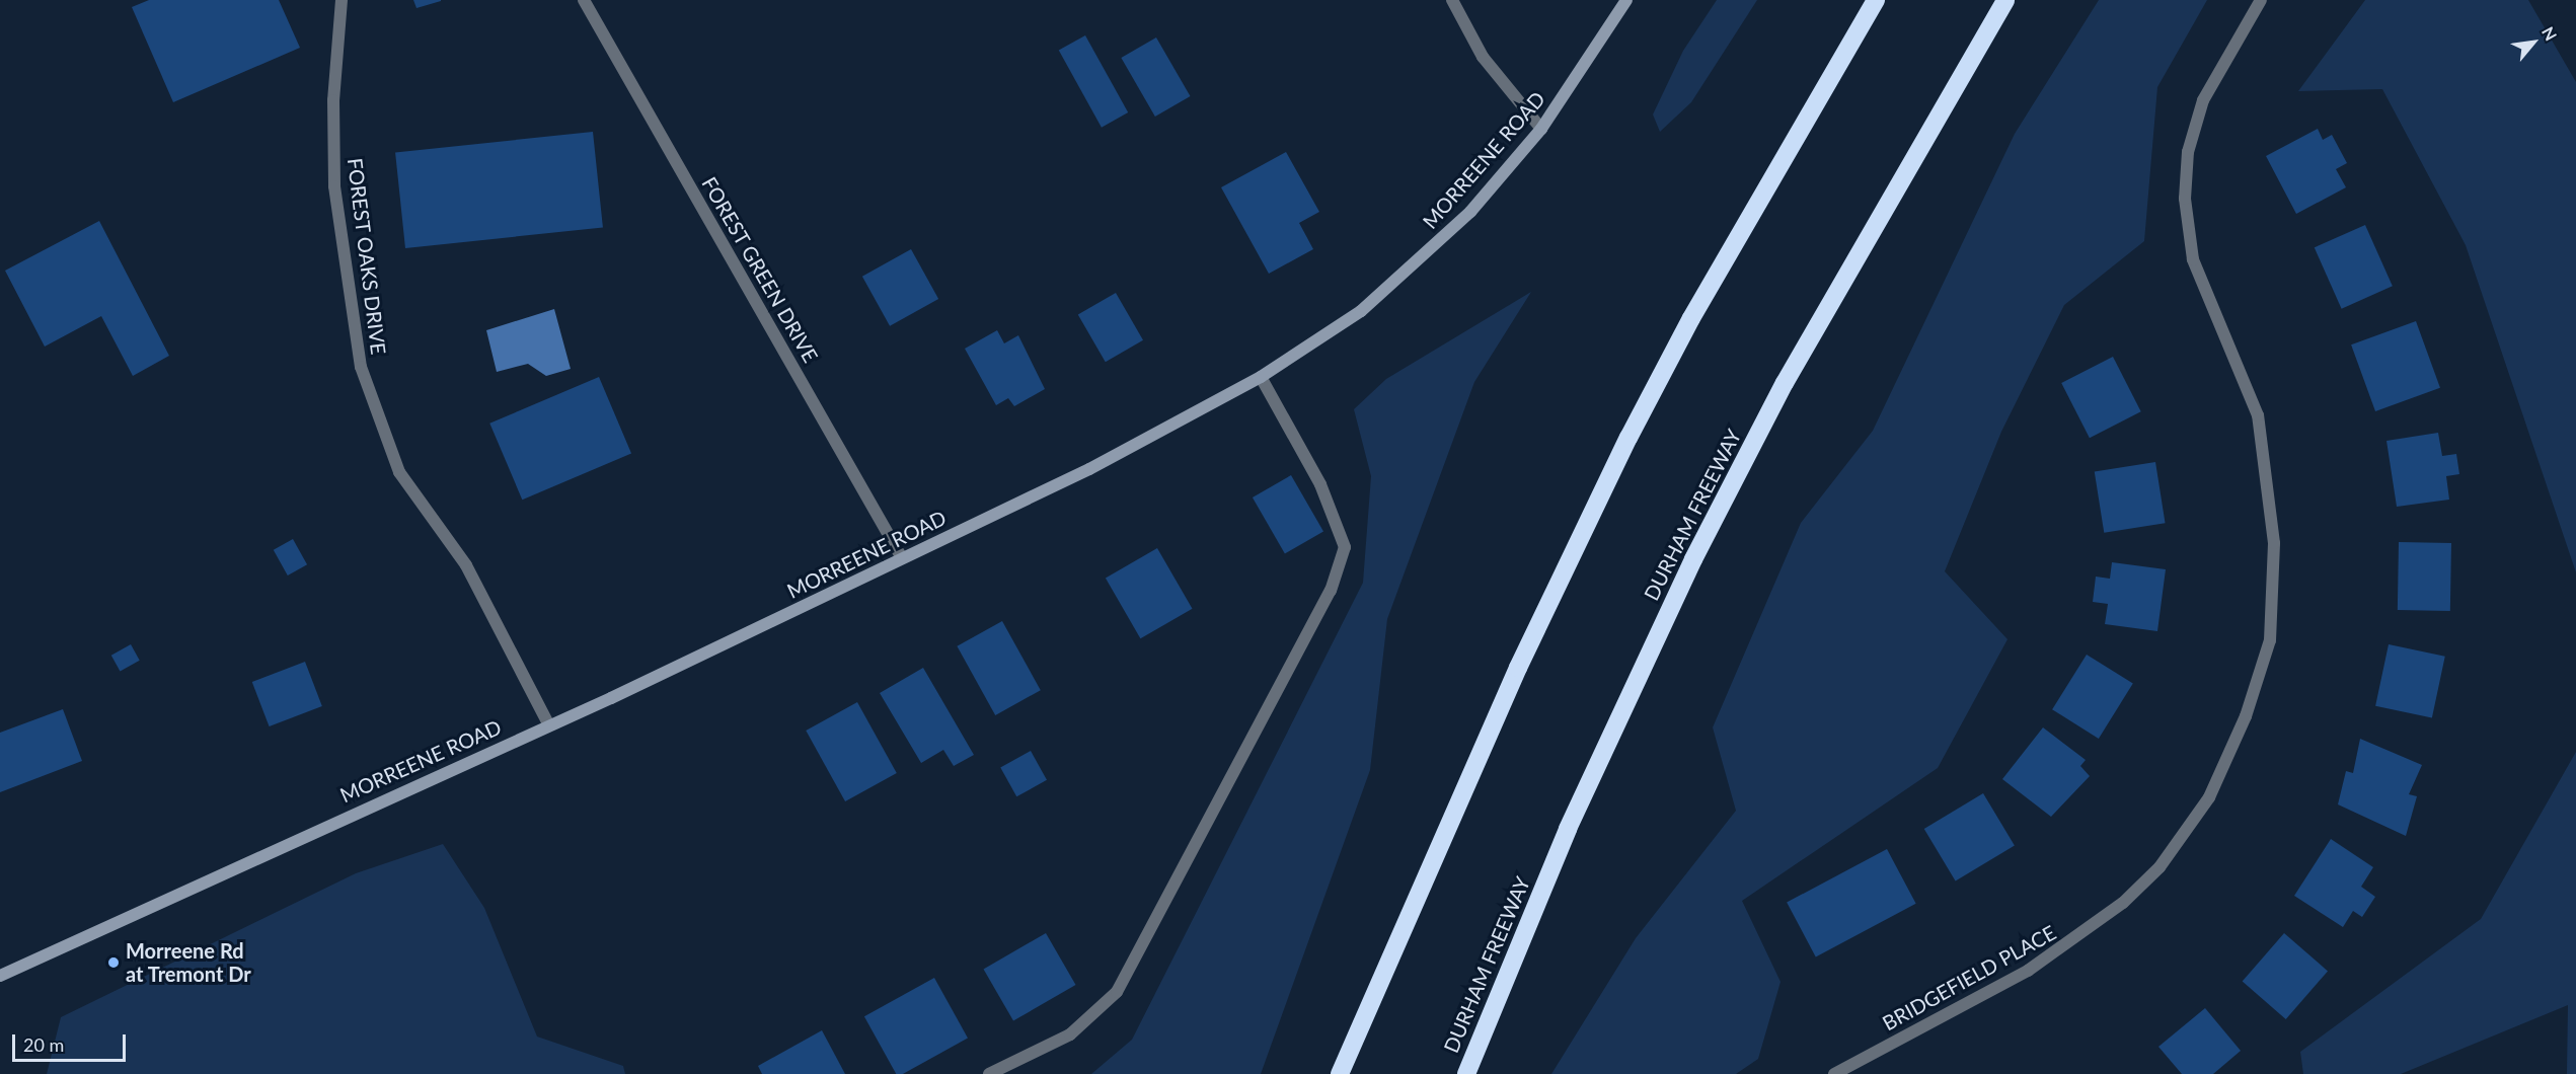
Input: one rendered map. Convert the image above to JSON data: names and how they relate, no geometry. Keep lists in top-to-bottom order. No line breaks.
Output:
{"streets":{"highway":["DURHAM FREEWAY"],"street":["MORREENE ROAD","FOREST OAKS DRIVE","FOREST GREEN DRIVE","BRIDGEFIELD PLACE"]},"crossings":[["MORREENE ROAD","FOREST OAKS DRIVE"],["MORREENE ROAD","FOREST GREEN DRIVE"]],"places":["Morreene Rd at Tremont Dr"],"scale_bar":"20 m","north":"top right"}
